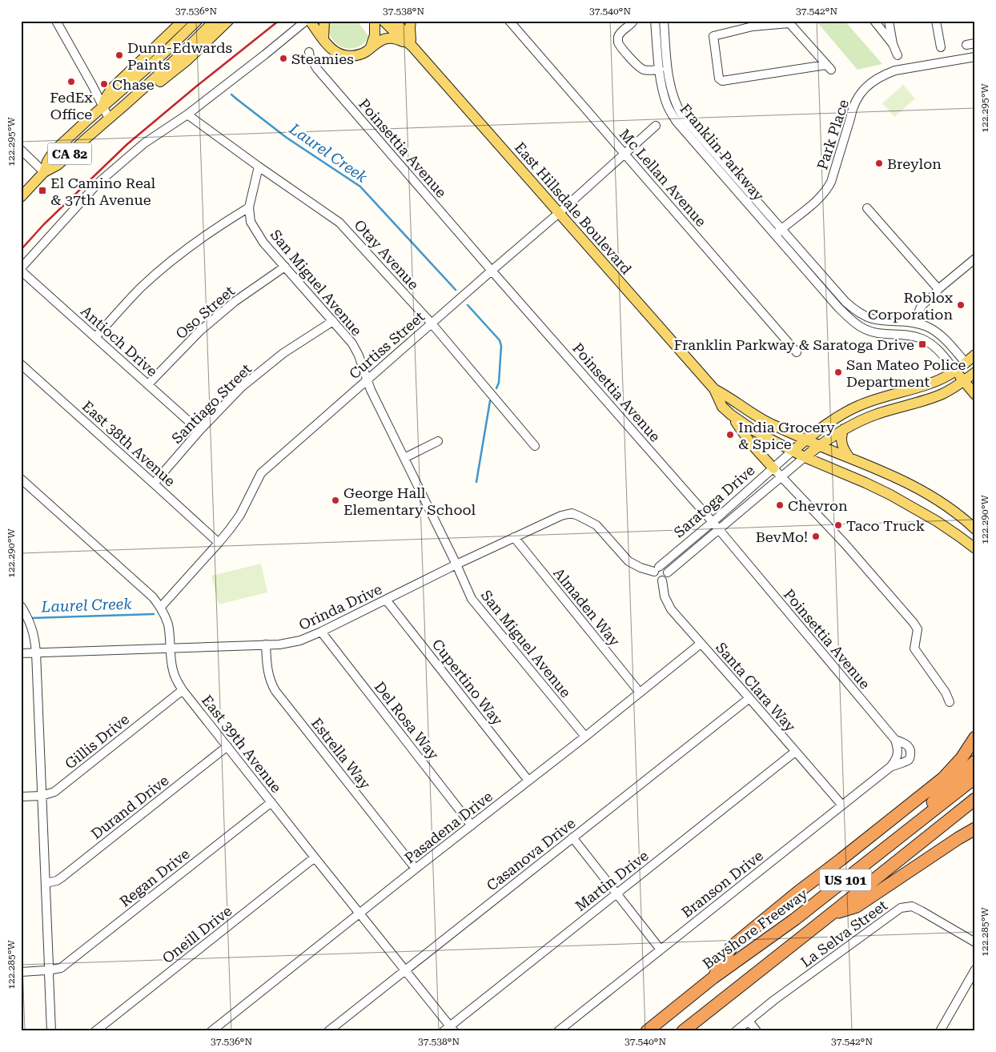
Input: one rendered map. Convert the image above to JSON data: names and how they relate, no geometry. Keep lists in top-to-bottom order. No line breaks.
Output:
{"streets":{"highway":["US 101","Bayshore Freeway"],"main road":["CA 82","East Hillsdale Boulevard","Saratoga Drive"],"street":["Park Place","Poinsettia Avenue","Franklin Parkway","Mc Lellan Avenue","Otay Avenue","San Miguel Avenue","Oso Street","Antioch Drive","Curtiss Street","Santiago Street","East 38th Avenue","Orinda Drive","Almaden Way","Cupertino Way","Santa Clara Way","Del Rosa Way","Gillis Drive","East 39th Avenue","Estrella Way","Durand Drive","Pasadena Drive","Casanova Drive","Regan Drive","Martin Drive","Branson Drive","La Selva Street","Oneill Drive"]},"crossings":[["Poinsettia Avenue","Curtiss Street"],["Poinsettia Avenue","Saratoga Drive"],["Poinsettia Avenue","Branson Drive"],["Mc Lellan Avenue","Curtiss Street"],["East Hillsdale Boulevard","Curtiss Street"],["East Hillsdale Boulevard","Saratoga Drive"],["Otay Avenue","San Miguel Avenue"],["Otay Avenue","Curtiss Street"],["San Miguel Avenue","Oso Street"],["San Miguel Avenue","Curtiss Street"],["San Miguel Avenue","Santiago Street"],["San Miguel Avenue","Orinda Drive"],["San Miguel Avenue","Pasadena Drive"],["Oso Street","Antioch Drive"],["Antioch Drive","Santiago Street"],["Curtiss Street","East 38th Avenue"],["Curtiss Street","East 39th Avenue"],["Santiago Street","East 38th Avenue"],["Saratoga Drive","Orinda Drive"],["Saratoga Drive","Santa Clara Way"],["Orinda Drive","Almaden Way"],["Orinda Drive","Cupertino Way"],["Orinda Drive","Santa Clara Way"],["Orinda Drive","Del Rosa Way"],["Orinda Drive","East 39th Avenue"],["Orinda Drive","Estrella Way"],["Almaden Way","Pasadena Drive"],["Cupertino Way","Pasadena Drive"],["Santa Clara Way","Pasadena Drive"],["Santa Clara Way","Casanova Drive"],["Santa Clara Way","Martin Drive"],["Santa Clara Way","Branson Drive"],["Del Rosa Way","Pasadena Drive"],["Gillis Drive","East 39th Avenue"],["East 39th Avenue","Durand Drive"],["East 39th Avenue","Pasadena Drive"],["East 39th Avenue","Casanova Drive"],["East 39th Avenue","Regan Drive"],["East 39th Avenue","Martin Drive"],["East 39th Avenue","Oneill Drive"],["Estrella Way","Pasadena Drive"]],"water":["Laurel Creek"],"places":{"other":["Dunn-Edwards Paints","Steamies","FedEx Office","Chase","Breylon","Roblox Corporation","San Mateo Police Department","India Grocery & Spice","George Hall Elementary School","Chevron","Taco Truck","BevMo!"],"transit":["El Camino Real & 37th Avenue","Franklin Parkway & Saratoga Drive"]},"coordinates":["37.536°N","37.538°N","37.540°N","37.542°N","122.295°W","122.290°W","122.285°W"]}
